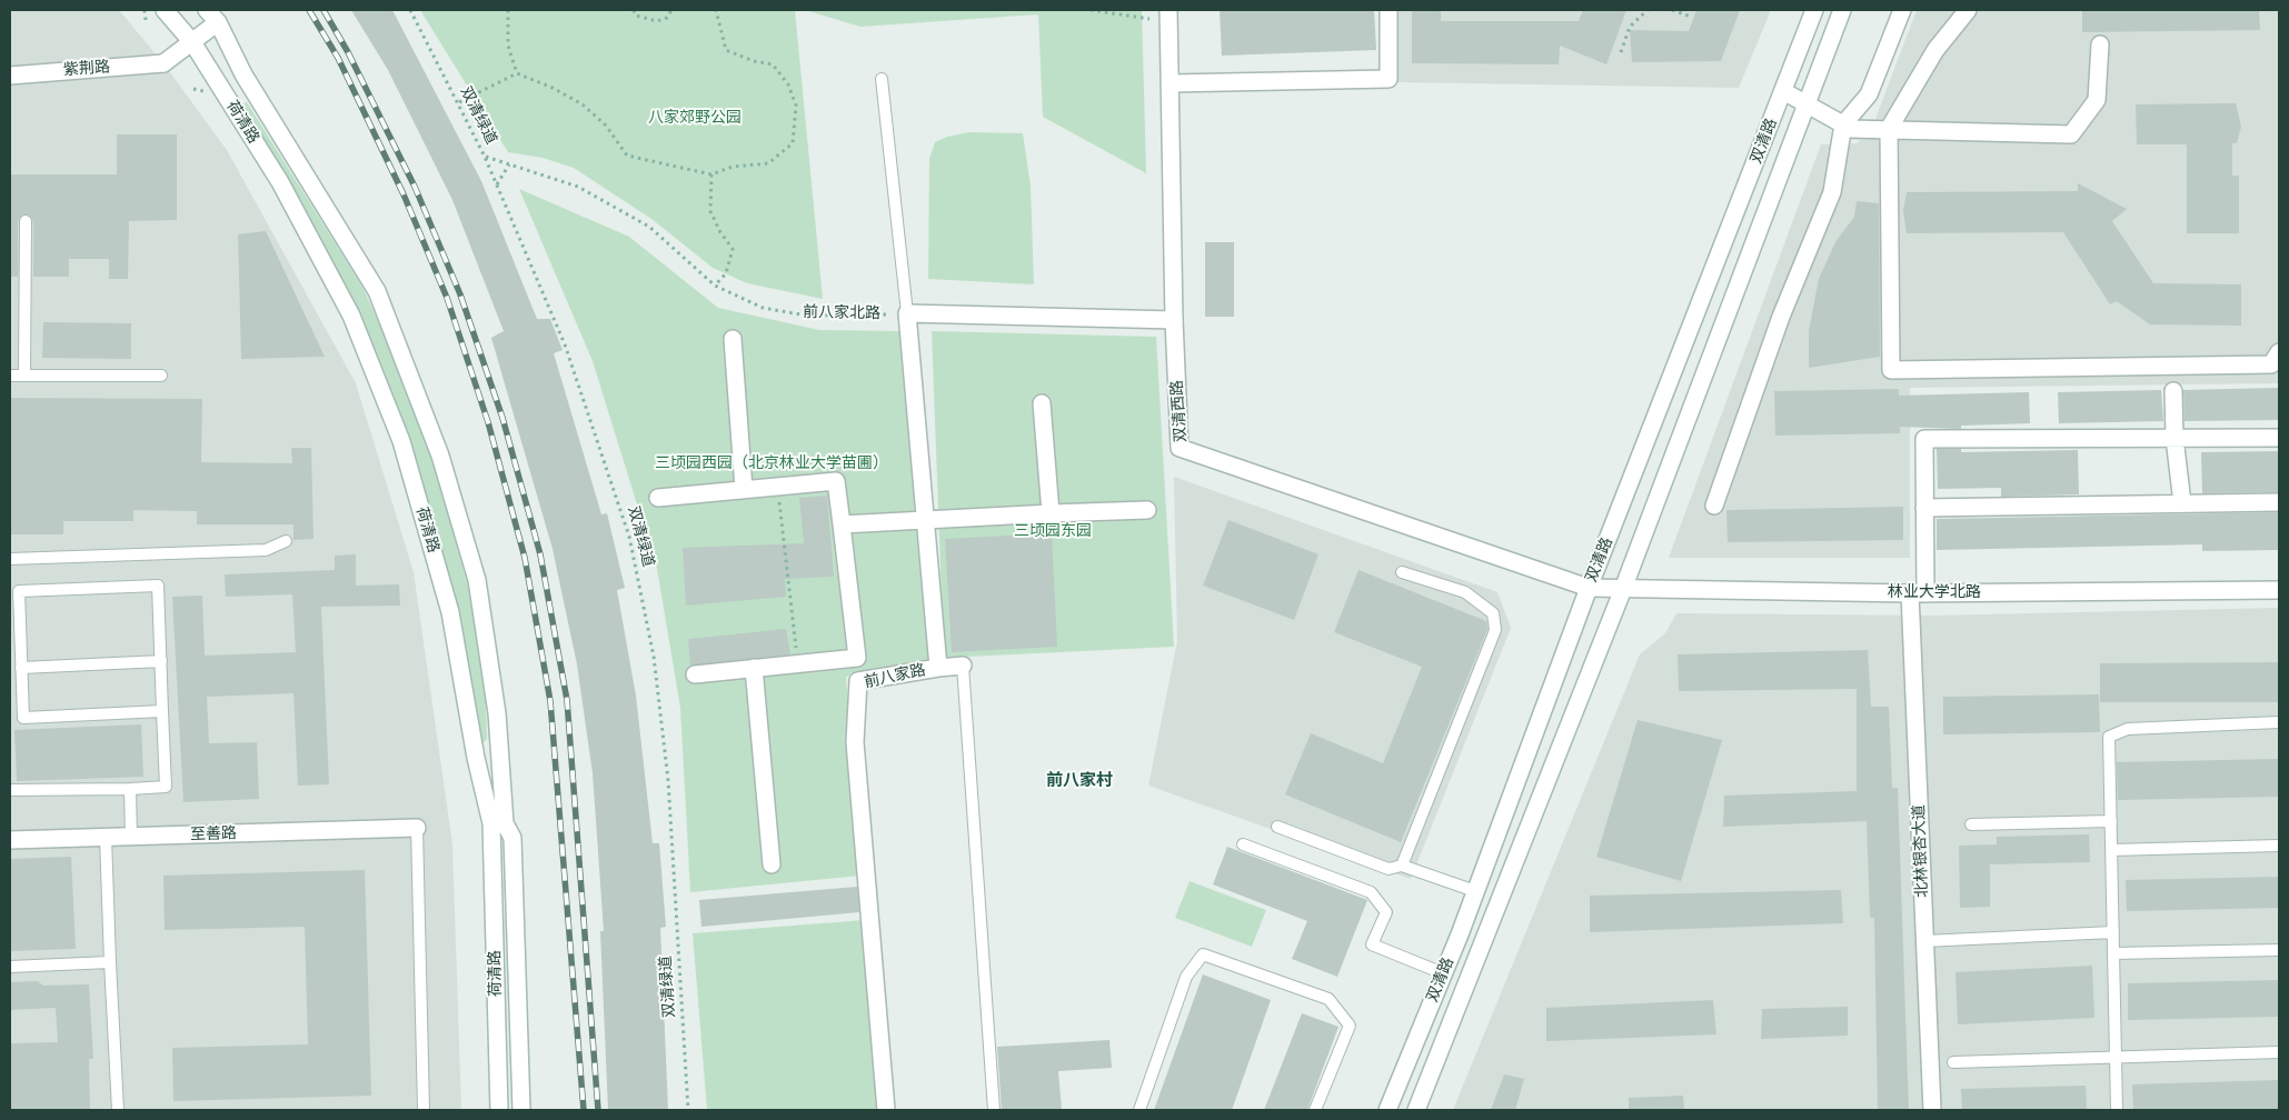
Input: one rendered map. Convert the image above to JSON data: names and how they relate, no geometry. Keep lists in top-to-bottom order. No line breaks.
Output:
{"streets":{"street":["紫荆路","荷清路","双清路","双清西路","林业大学北路","前八家路","至善路","北林银杏大道"],"path":["双清绿道","前八家北路"]},"crossings":[["紫荆路","荷清路"],["双清绿道","前八家北路"],["双清路","双清西路"],["双清路","林业大学北路"],["前八家北路","前八家路"],["双清西路","林业大学北路"],["林业大学北路","北林银杏大道"]],"districts":["前八家村"],"parks":["八家郊野公园","三顷园西园（北京林业大学苗圃）","三顷园东园"]}
